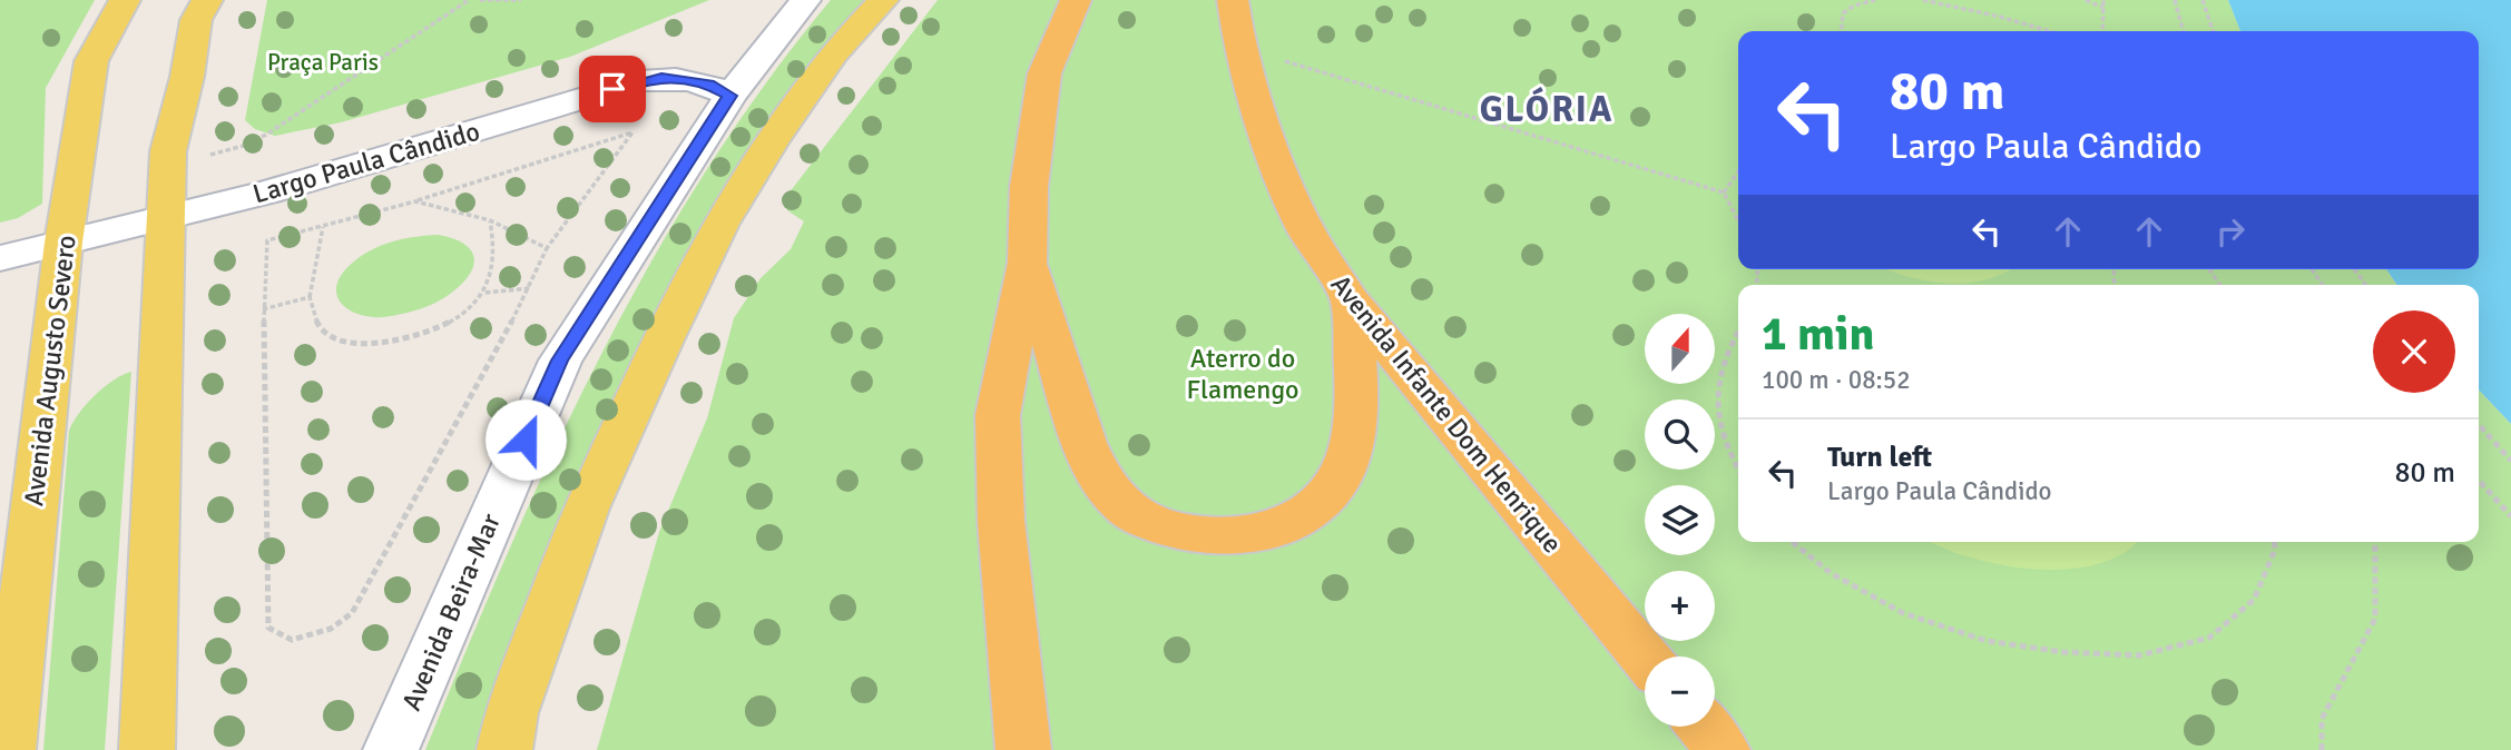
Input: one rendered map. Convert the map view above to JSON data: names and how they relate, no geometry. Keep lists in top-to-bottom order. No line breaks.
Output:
{"streets":{"highway":["Avenida Infante Dom Henrique"],"main road":["Largo Paula Cândido","Avenida Augusto Severo","Avenida Beira-Mar"]},"crossings":[["Largo Paula Cândido","Avenida Augusto Severo"],["Largo Paula Cândido","Avenida Beira-Mar"]],"districts":["GLÓRIA"],"parks":["Praça Paris","Aterro do Flamengo"],"north":"top","page":{"turn":["80 m","Largo Paula Cândido"],"heading":["1 min","100 m · 08:52"],"map_buttons":["+","−"],"list":[{"name":"Turn left","note":"Largo Paula Cândido","value":"80 m"}]}}
